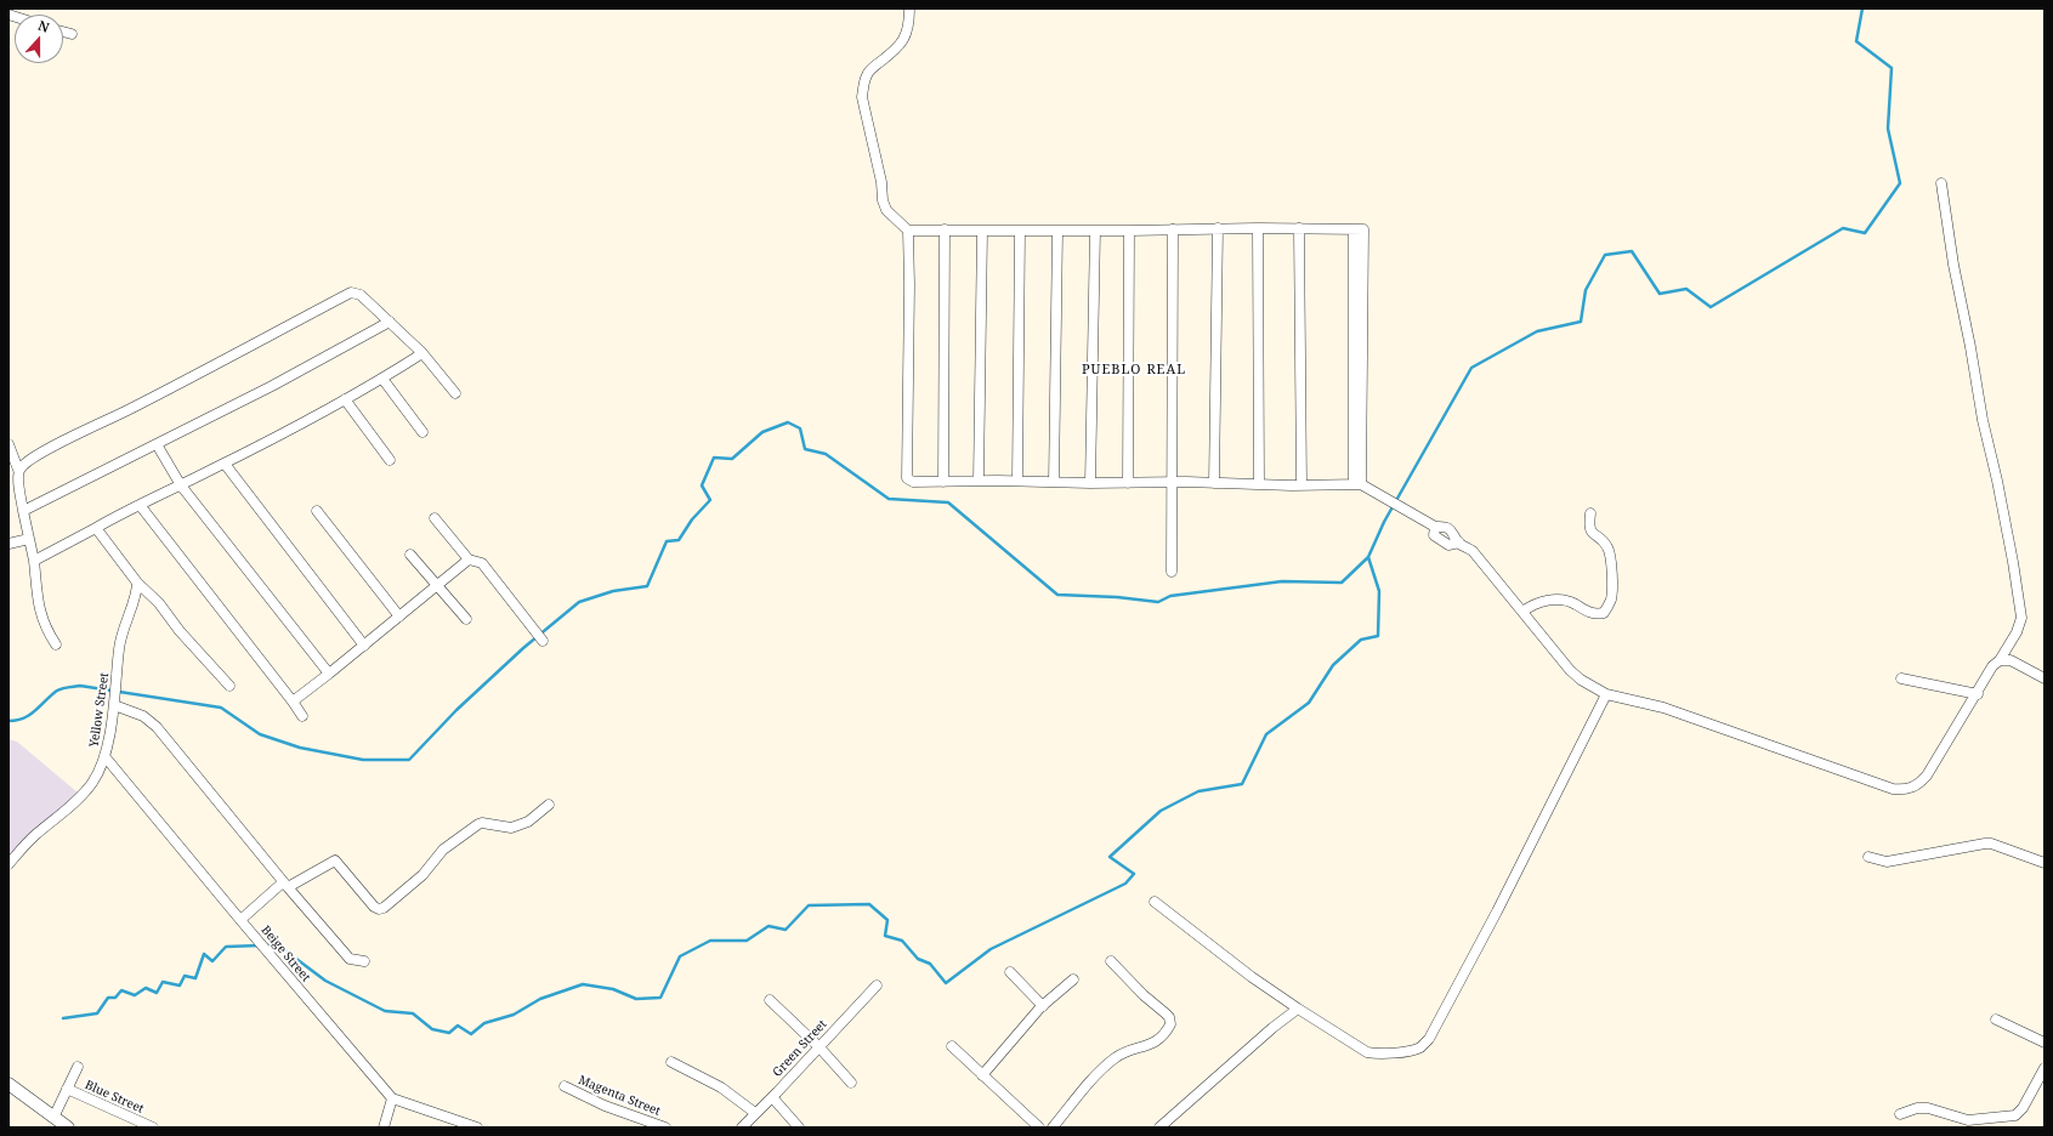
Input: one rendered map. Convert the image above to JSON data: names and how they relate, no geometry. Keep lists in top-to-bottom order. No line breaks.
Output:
{"streets":{"street":["Yellow Street","Beige Street","Green Street","Magenta Street","Blue Street"]},"crossings":[["Yellow Street","Beige Street"]],"districts":["PUEBLO REAL"],"north":"top"}
